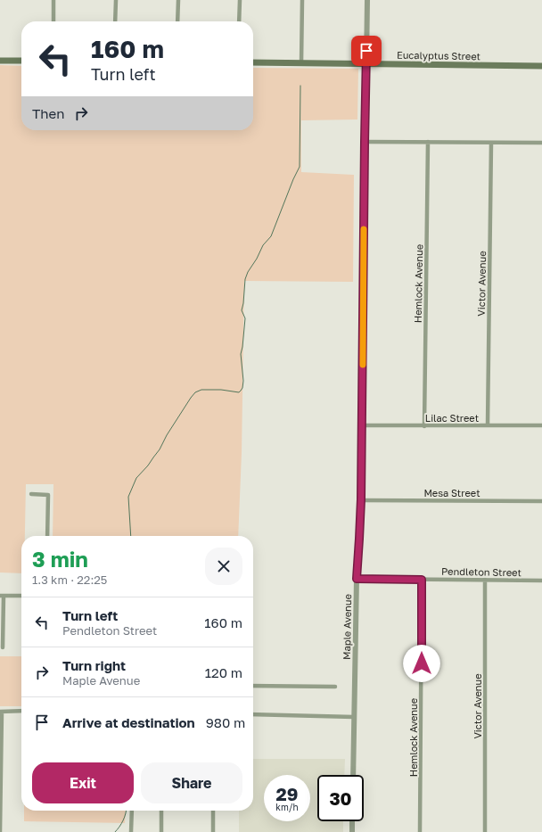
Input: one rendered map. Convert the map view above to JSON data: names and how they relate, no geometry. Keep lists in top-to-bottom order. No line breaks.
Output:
{"streets":{"main road":["Eucalyptus Street"],"street":["Hemlock Avenue","Victor Avenue","Lilac Street","Mesa Street","Pendleton Street","Maple Avenue"]},"crossings":[["Eucalyptus Street","Maple Avenue"],["Hemlock Avenue","Lilac Street"],["Hemlock Avenue","Pendleton Street"],["Victor Avenue","Lilac Street"],["Victor Avenue","Pendleton Street"],["Lilac Street","Maple Avenue"],["Mesa Street","Maple Avenue"],["Pendleton Street","Maple Avenue"]],"page":{"turn":["160 m","Turn left"],"then":"Then","heading":["3 min","1.3 km · 22:25"],"list":[{"name":"Turn left","note":"Pendleton Street","value":"160 m"},{"name":"Turn right","note":"Maple Avenue","value":"120 m"},{"name":"Arrive at destination","value":"980 m"}],"buttons":["Exit","Share"],"speed":"29 km/h","limit":"30"}}
